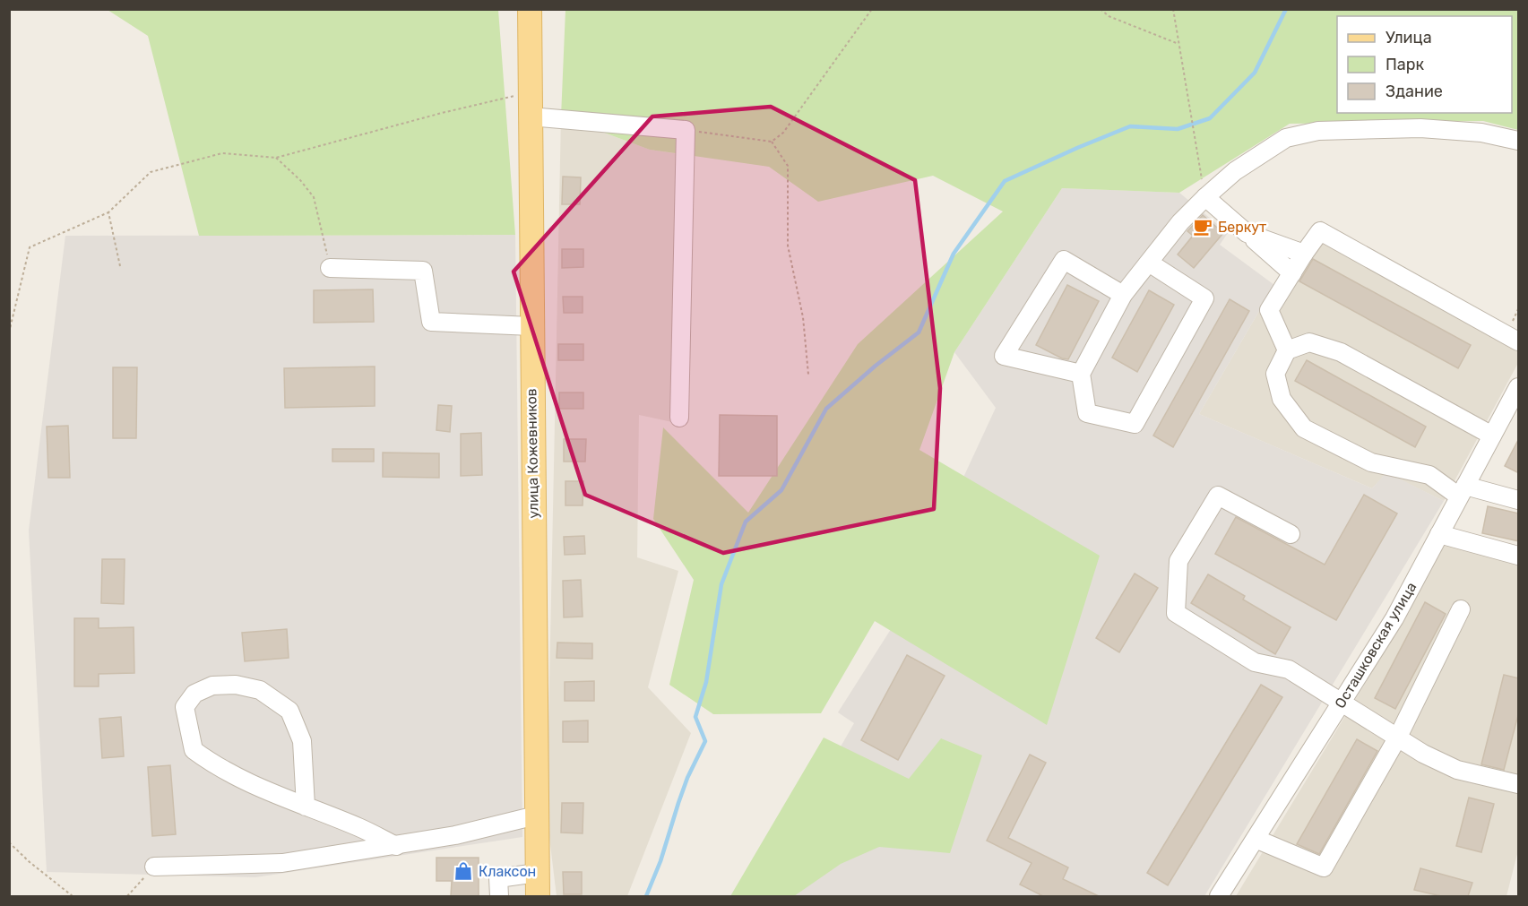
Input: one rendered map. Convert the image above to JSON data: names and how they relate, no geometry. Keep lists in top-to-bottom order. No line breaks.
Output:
{"streets":{"main road":["улица Кожевников"],"street":["Осташковская улица"]},"places":{"cafe":["Беркут"],"shop":["Клаксон"]},"legend":["Улица","Парк","Здание"]}
